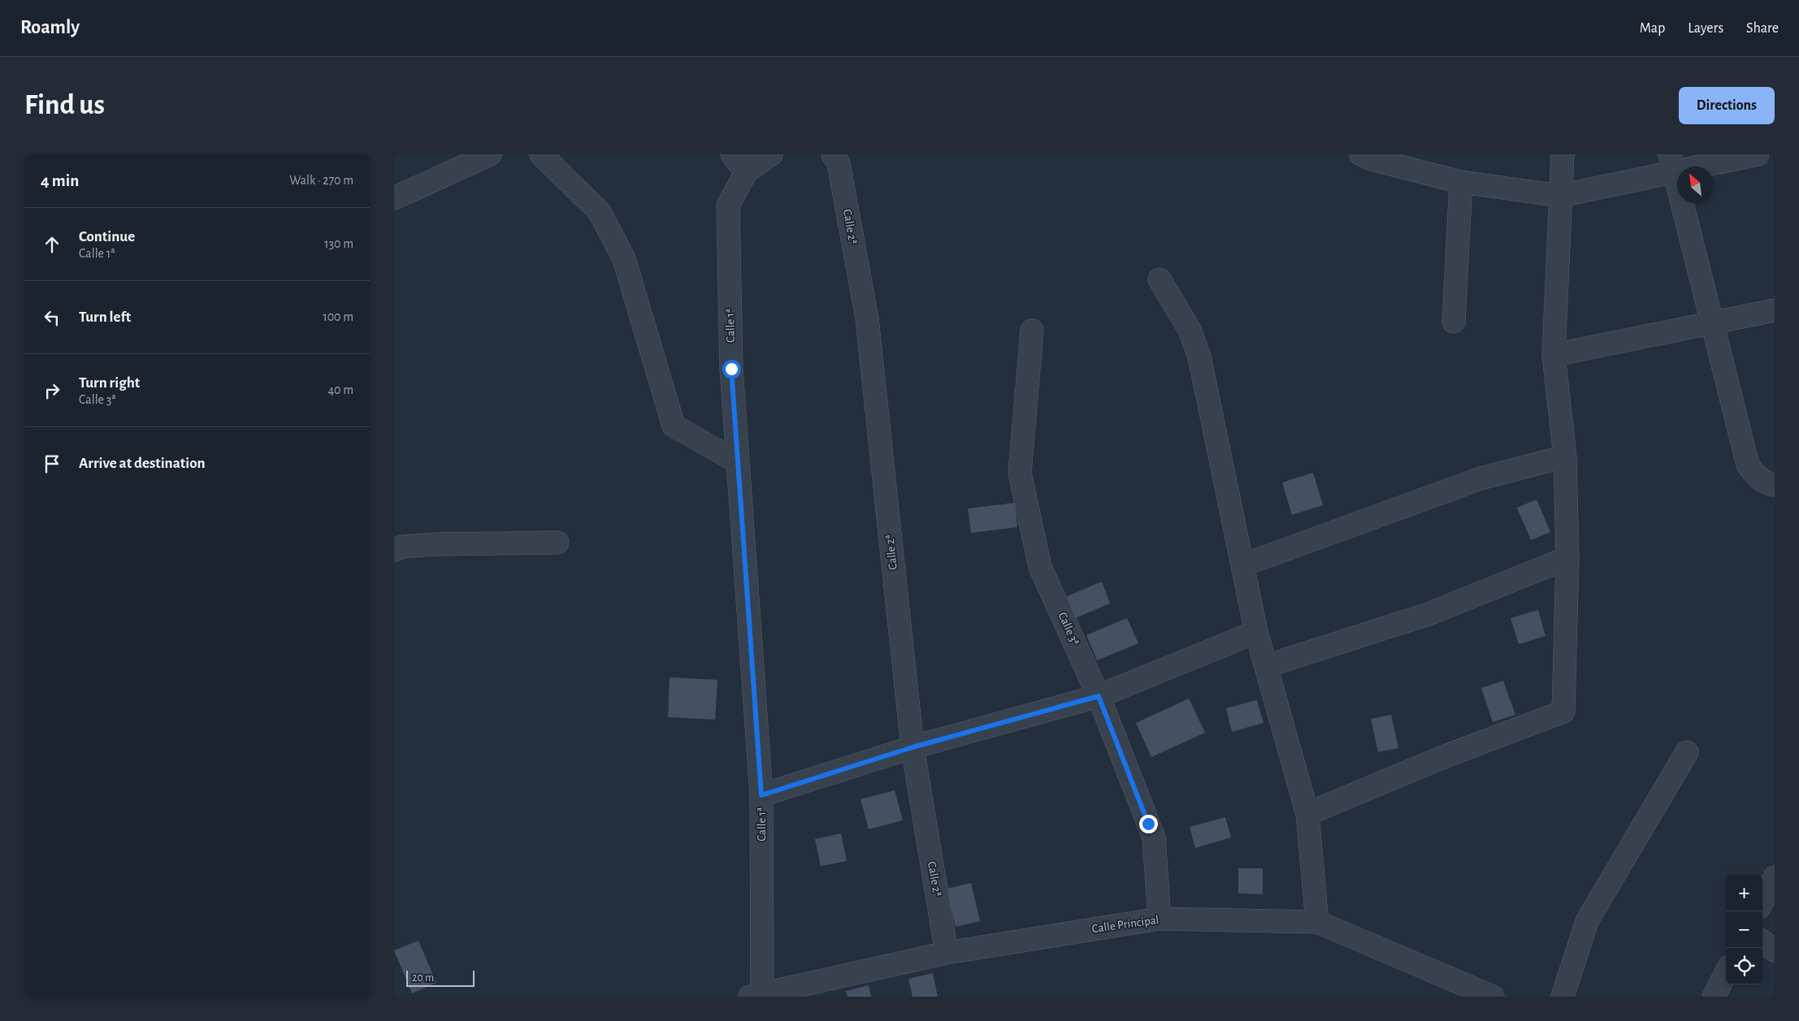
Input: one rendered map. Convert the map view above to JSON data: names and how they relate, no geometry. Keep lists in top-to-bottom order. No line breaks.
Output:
{"streets":{"street":["Calle 2ª","Calle 1ª","Calle 3ª","Calle Principal"]},"crossings":[["Calle 2ª","Calle Principal"],["Calle 1ª","Calle Principal"],["Calle 3ª","Calle Principal"]],"scale_bar":"20 m","north":"top left","page":{"header":"Roamly","nav":["Map","Layers","Share"],"buttons":"Directions","title":"Find us","heading":["4 min","Walk · 270 m"],"list":[["Continue","Calle 1ª","130 m"],["Turn left","100 m"],["Turn right","Calle 3ª","40 m"],"Arrive at destination"],"map_buttons":["+","−"],"scale":"20 m"}}
